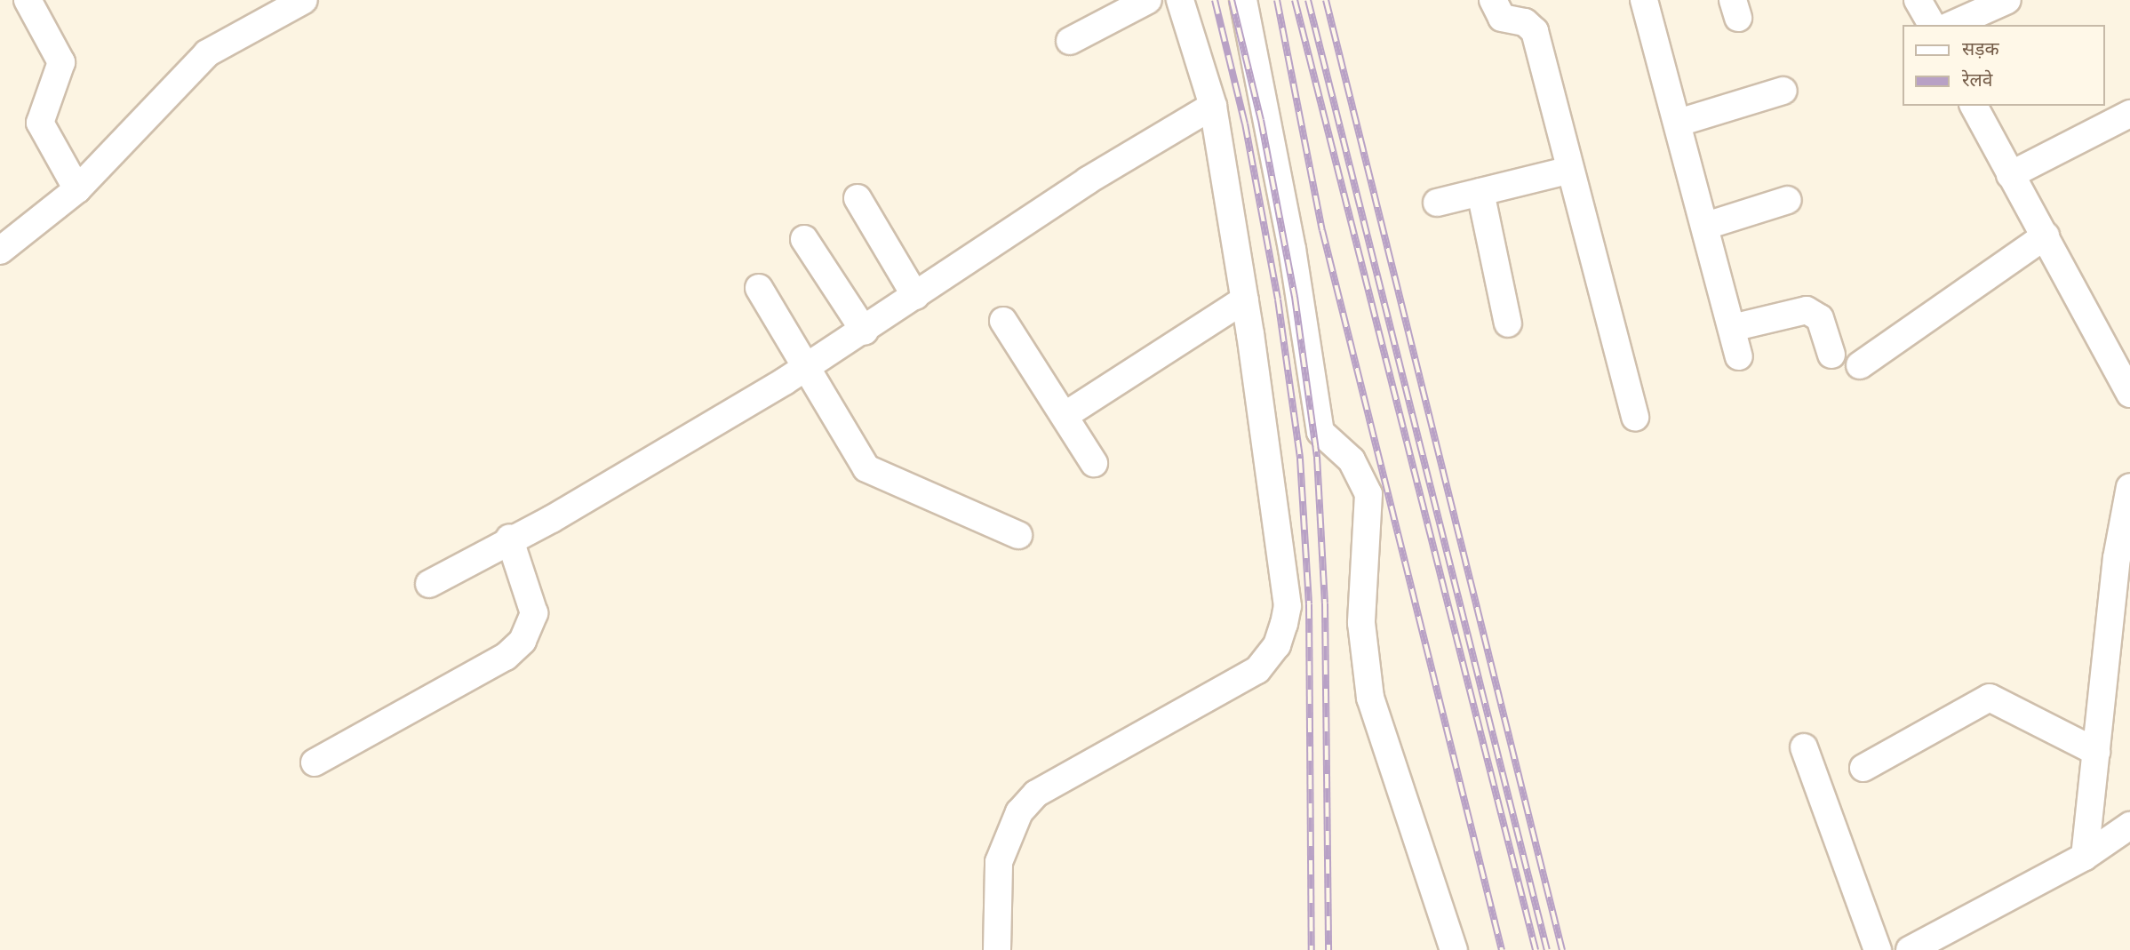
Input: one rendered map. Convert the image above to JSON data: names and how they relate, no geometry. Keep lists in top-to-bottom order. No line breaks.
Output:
{"legend":["सड़क","रेलवे"]}
